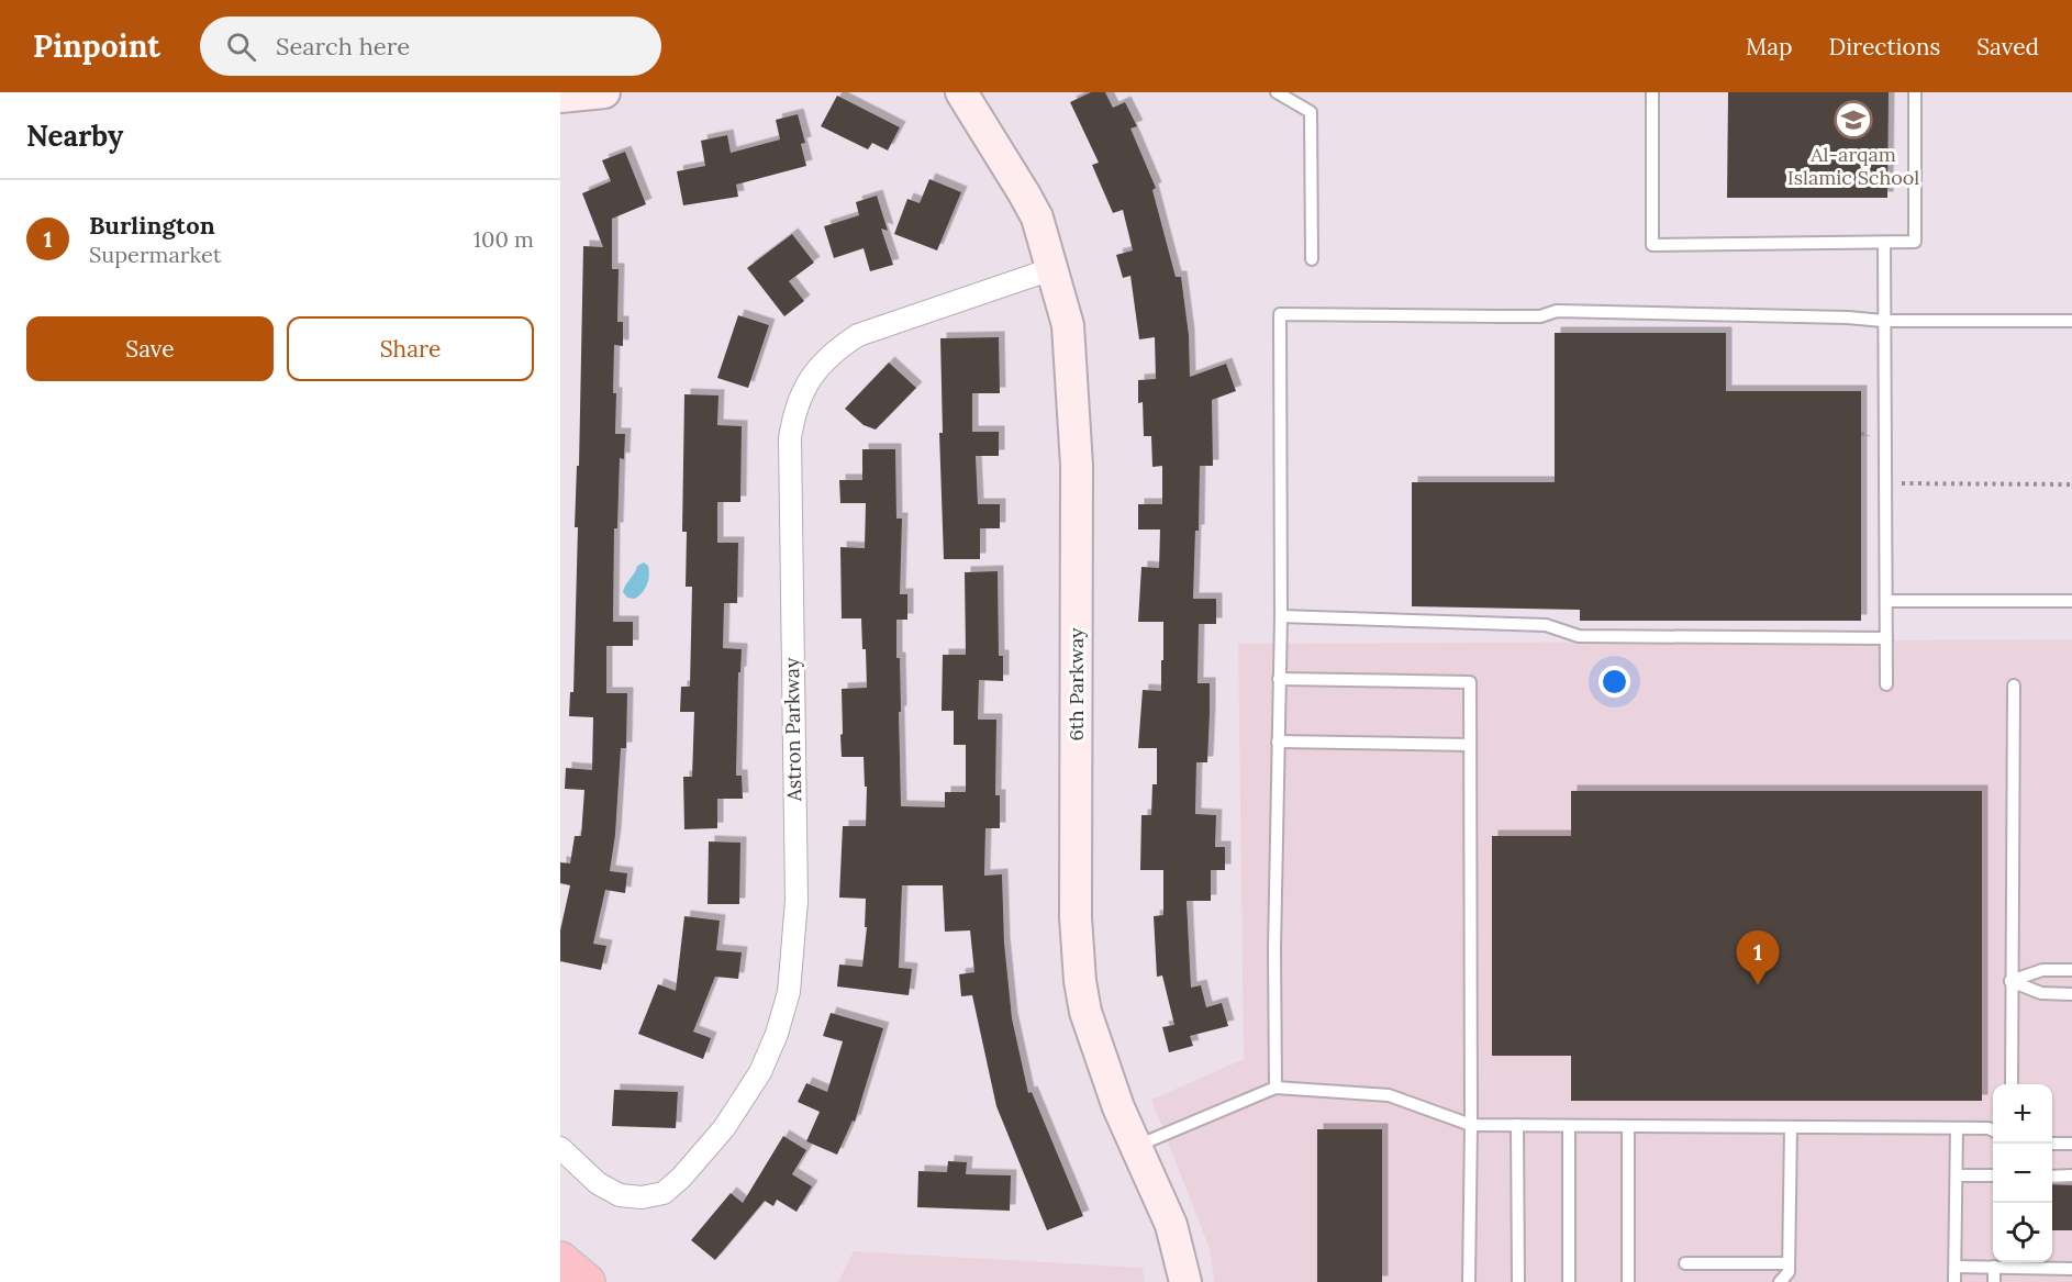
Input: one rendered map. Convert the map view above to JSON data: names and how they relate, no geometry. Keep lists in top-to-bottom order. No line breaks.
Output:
{"streets":{"street":["6th Parkway","Astron Parkway"]},"crossings":[["6th Parkway","Astron Parkway"]],"places":{"school or university":["Al-arqam Islamic School"]},"page":{"header":"Pinpoint","search":"Search here","nav":["Map","Directions","Saved"],"heading":"Nearby","list":[{"mark":"1","name":"Burlington","note":"Supermarket","value":"100 m"}],"buttons":["Save","Share"],"pins":"1","map_buttons":["+","−"]}}
